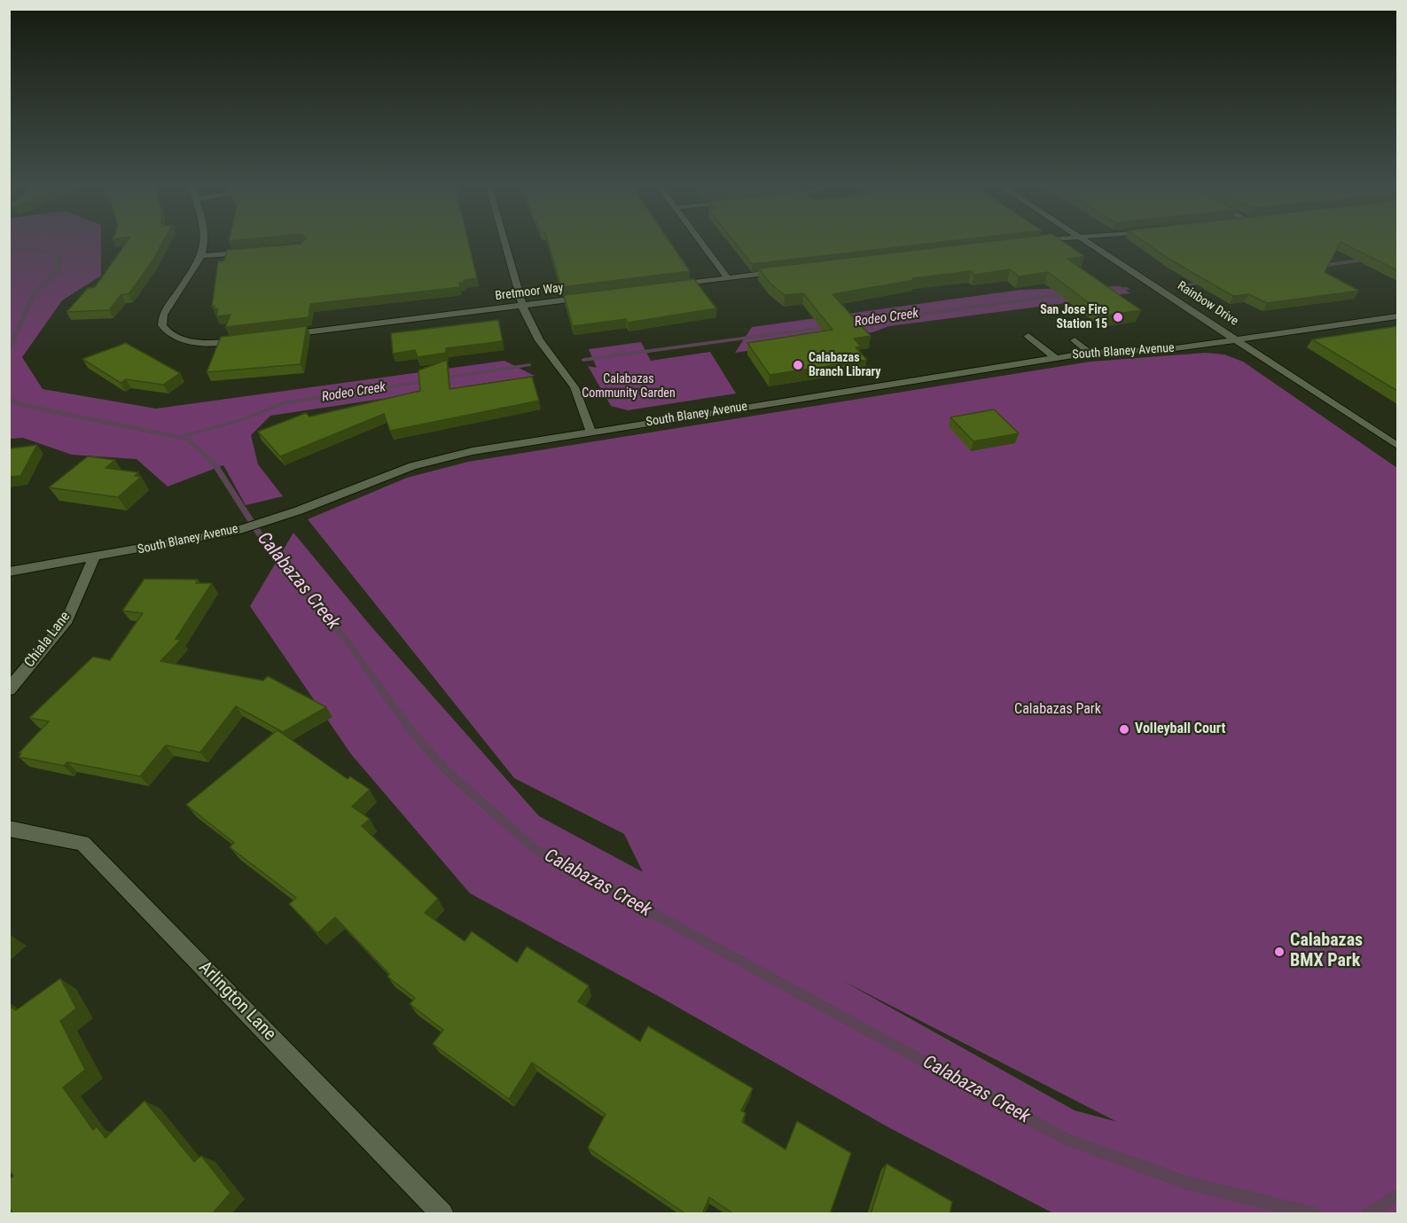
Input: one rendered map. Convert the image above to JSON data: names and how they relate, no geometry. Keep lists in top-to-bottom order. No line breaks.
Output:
{"streets":{"street":["Bretmoor Way","Rainbow Drive","South Blaney Avenue","Chiala Lane","Arlington Lane"]},"crossings":[["Rainbow Drive","South Blaney Avenue"],["South Blaney Avenue","Chiala Lane"]],"water":["Rodeo Creek","Calabazas Creek"],"parks":["Calabazas Community Garden","Calabazas Park"],"places":["San Jose Fire Station 15","Calabazas Branch Library","Volleyball Court","Calabazas BMX Park"]}
